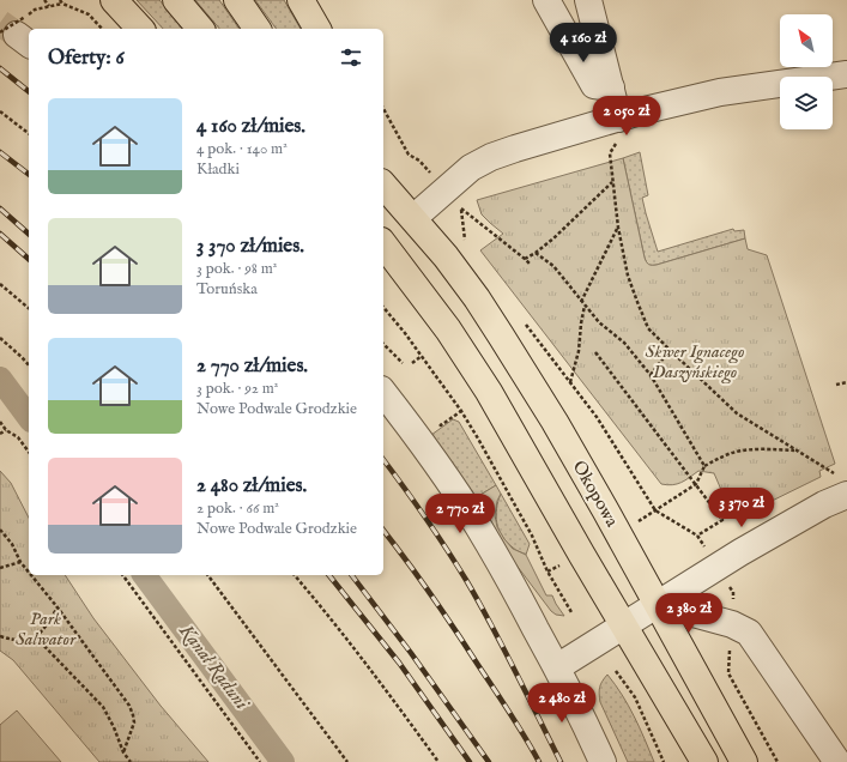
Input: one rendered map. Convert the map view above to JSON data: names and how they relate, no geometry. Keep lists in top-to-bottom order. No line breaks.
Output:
{"streets":{"main road":["Okopowa"]},"water":["Kanał Raduni"],"parks":["Skwer Ignacego Daszyńskiego","Park Salwator"],"north":"top left","page":{"price":["4 160 zł","2 050 zł","3 370 zł","2 770 zł","2 380 zł","2 480 zł"],"heading":"Oferty: 6","list":[{"name":"4 160 zł/mies.","note":"4 pok. · 140 m² · Kładki"},{"name":"3 370 zł/mies.","note":"3 pok. · 98 m² · Toruńska"},{"name":"2 770 zł/mies.","note":"3 pok. · 92 m² · Nowe Podwale Grodzkie"},{"name":"2 480 zł/mies.","note":"2 pok. · 66 m² · Nowe Podwale Grodzkie"}]}}
